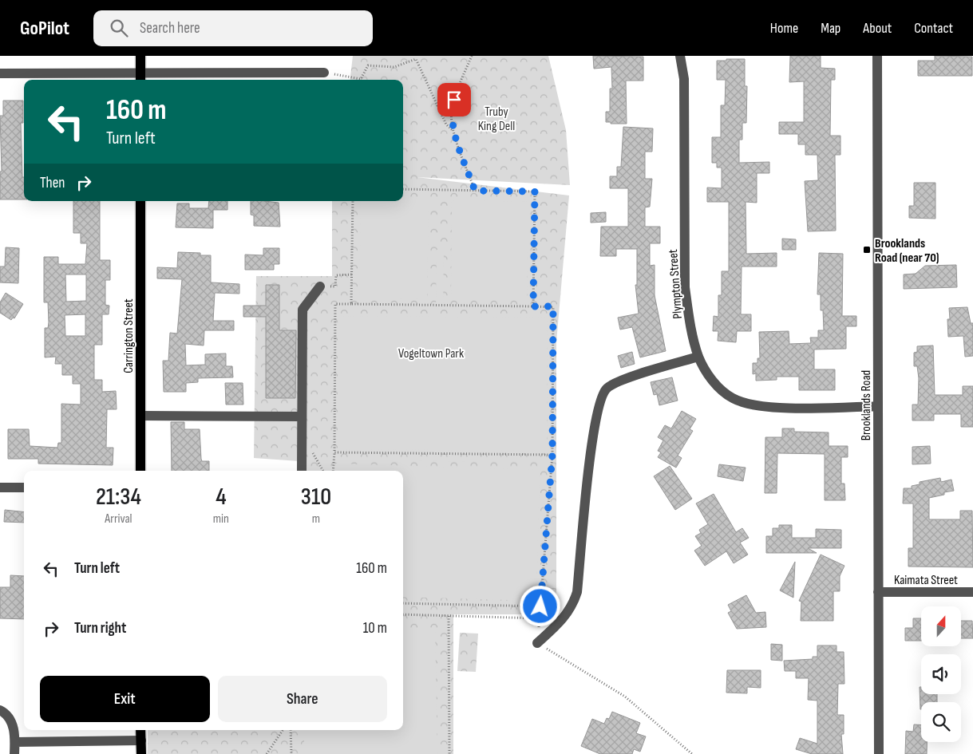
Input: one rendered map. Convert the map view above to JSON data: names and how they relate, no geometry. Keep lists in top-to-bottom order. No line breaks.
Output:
{"streets":{"main road":["Carrington Street"],"street":["Plympton Street","Brooklands Road","Kaimata Street"]},"crossings":[["Plympton Street","Brooklands Road"],["Brooklands Road","Kaimata Street"]],"parks":["Truby King Dell","Vogeltown Park"],"places":{"transit":["Brooklands Road (near 70)"]},"north":"top","page":{"header":"GoPilot","search":"Search here","nav":["Home","Map","About","Contact"],"turn":["160 m","Turn left"],"then":"Then","eta":["21:34","Arrival","4","min","310","m"],"list":[{"name":"Turn left","value":"160 m"},{"name":"Turn right","value":"10 m"}],"buttons":["Exit","Share"]}}
